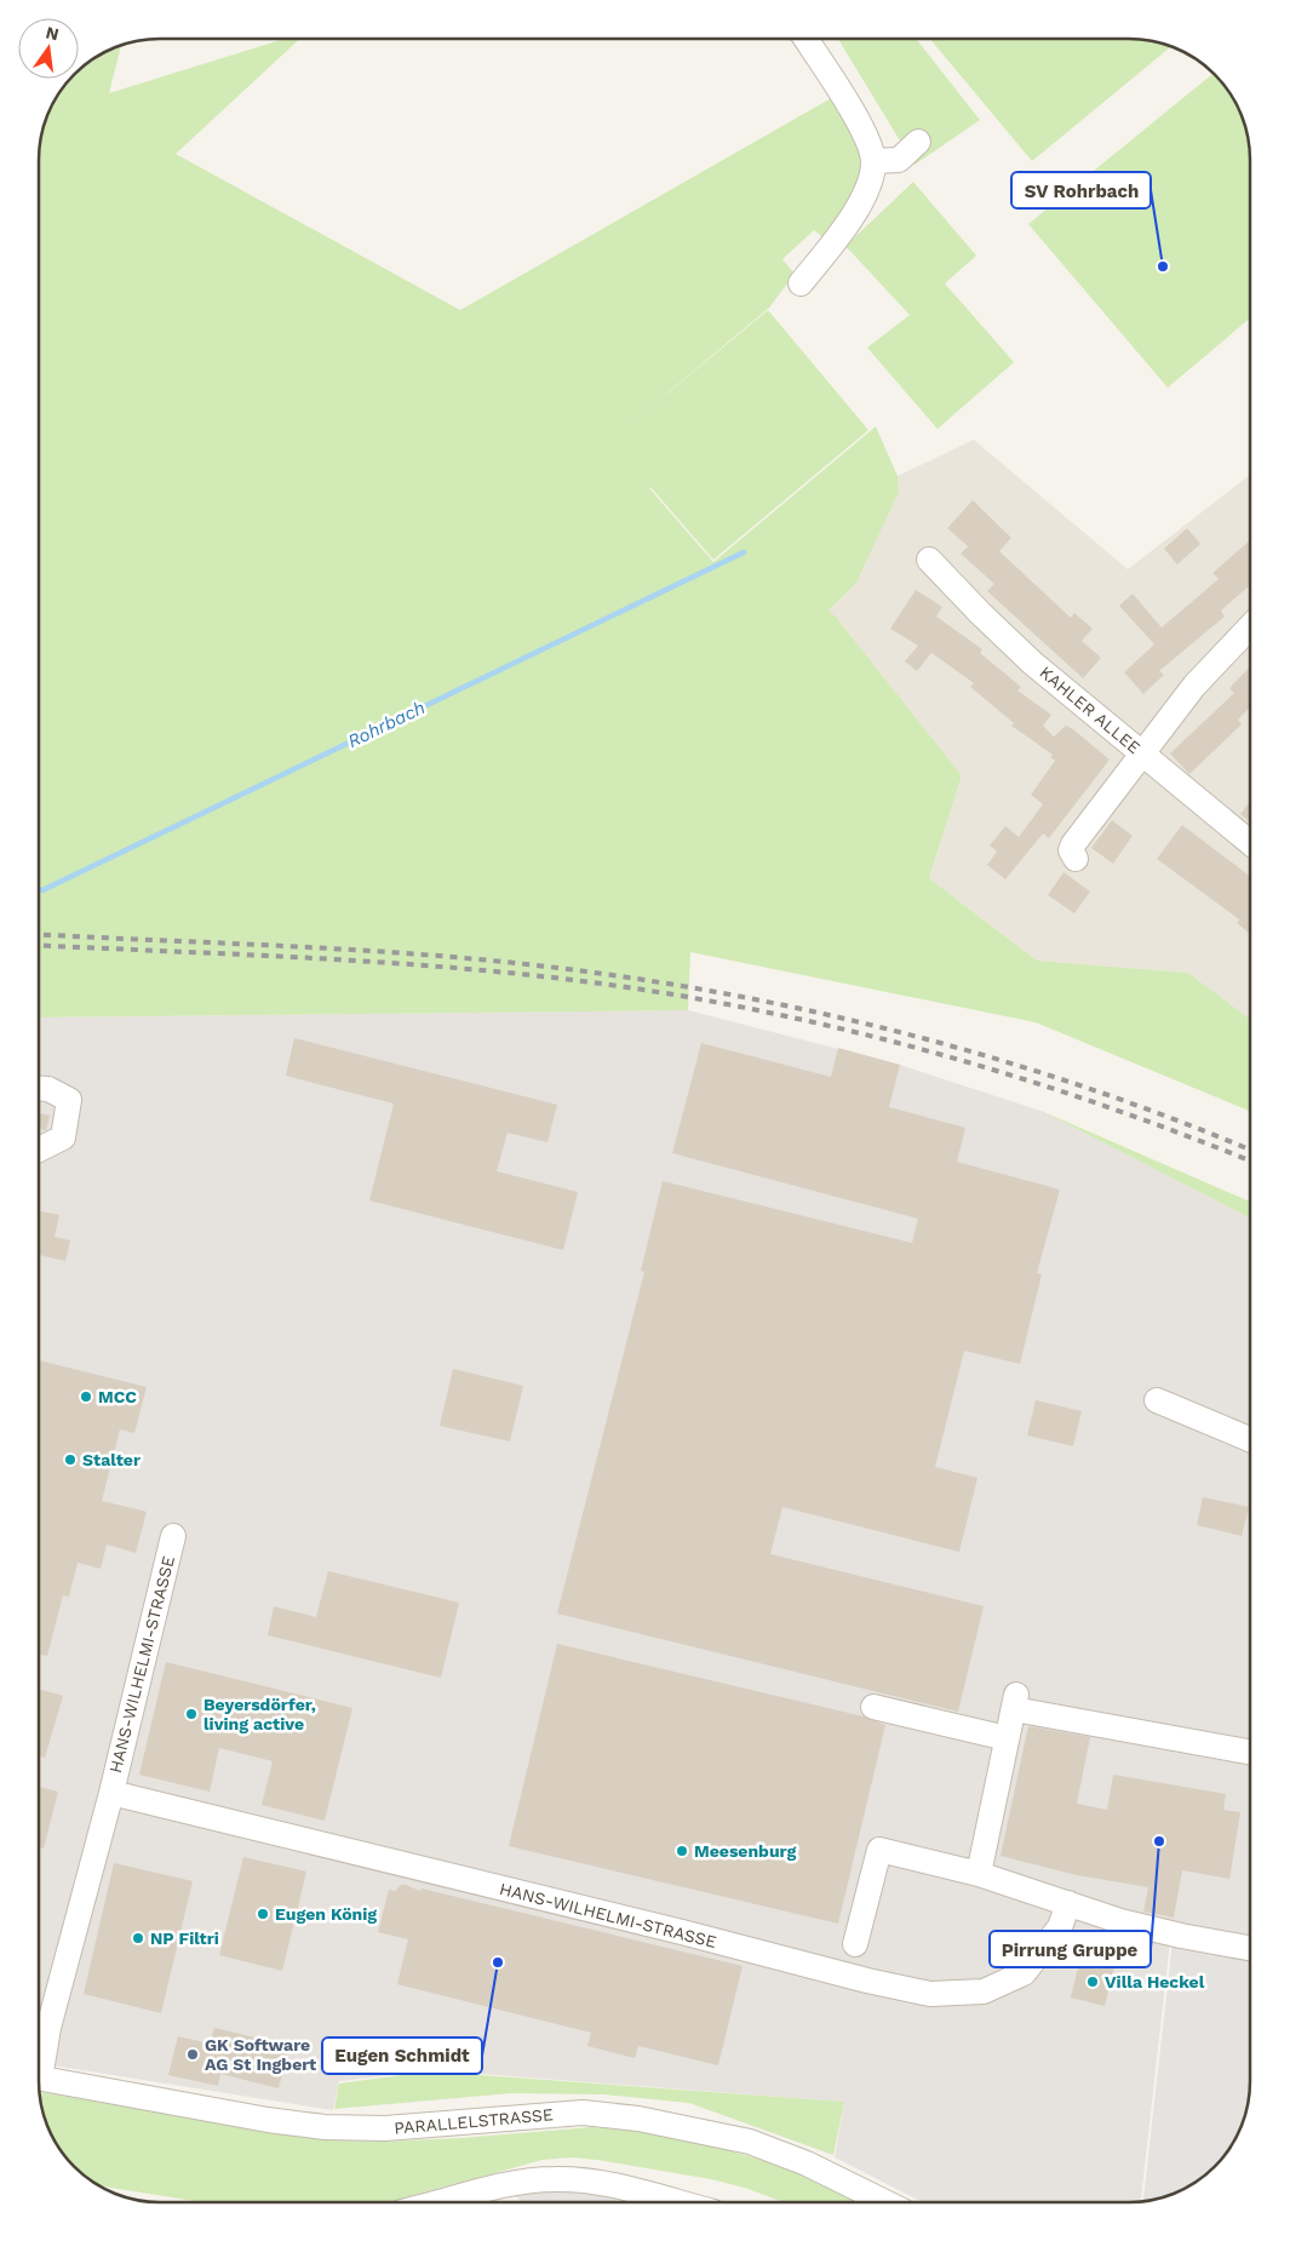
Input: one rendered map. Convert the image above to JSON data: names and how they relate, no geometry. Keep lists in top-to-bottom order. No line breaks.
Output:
{"streets":{"street":["KAHLER ALLEE","HANS-WILHELMI-STRASSE","PARALLELSTRASSE"]},"water":["Rohrbach"],"places":["SV Rohrbach","MCC","Stalter","Beyersdörfer, living active","Pirrung Gruppe","Meesenburg","Eugen König","NP Filtri","Eugen Schmidt","Villa Heckel","GK Software AG St Ingbert"],"north":"top"}
